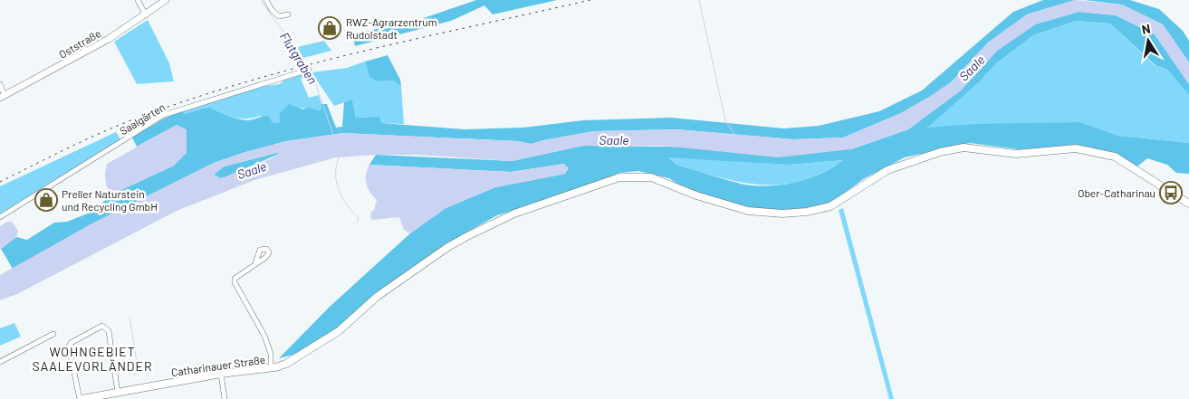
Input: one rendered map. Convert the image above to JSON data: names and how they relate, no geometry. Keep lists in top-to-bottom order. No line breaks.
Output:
{"streets":{"main road":["Catharinauer Straße"],"street":["Oststraße","Saalgärten"]},"districts":["WOHNGEBIET SAALEVORLÄNDER"],"water":["Flutgraben","Saale"],"places":{"shop":["RWZ-Agrarzentrum Rudolstadt","Preller Naturstein und Recycling GmbH"],"bus stop":["Ober-Catharinau"]},"north":"top"}
